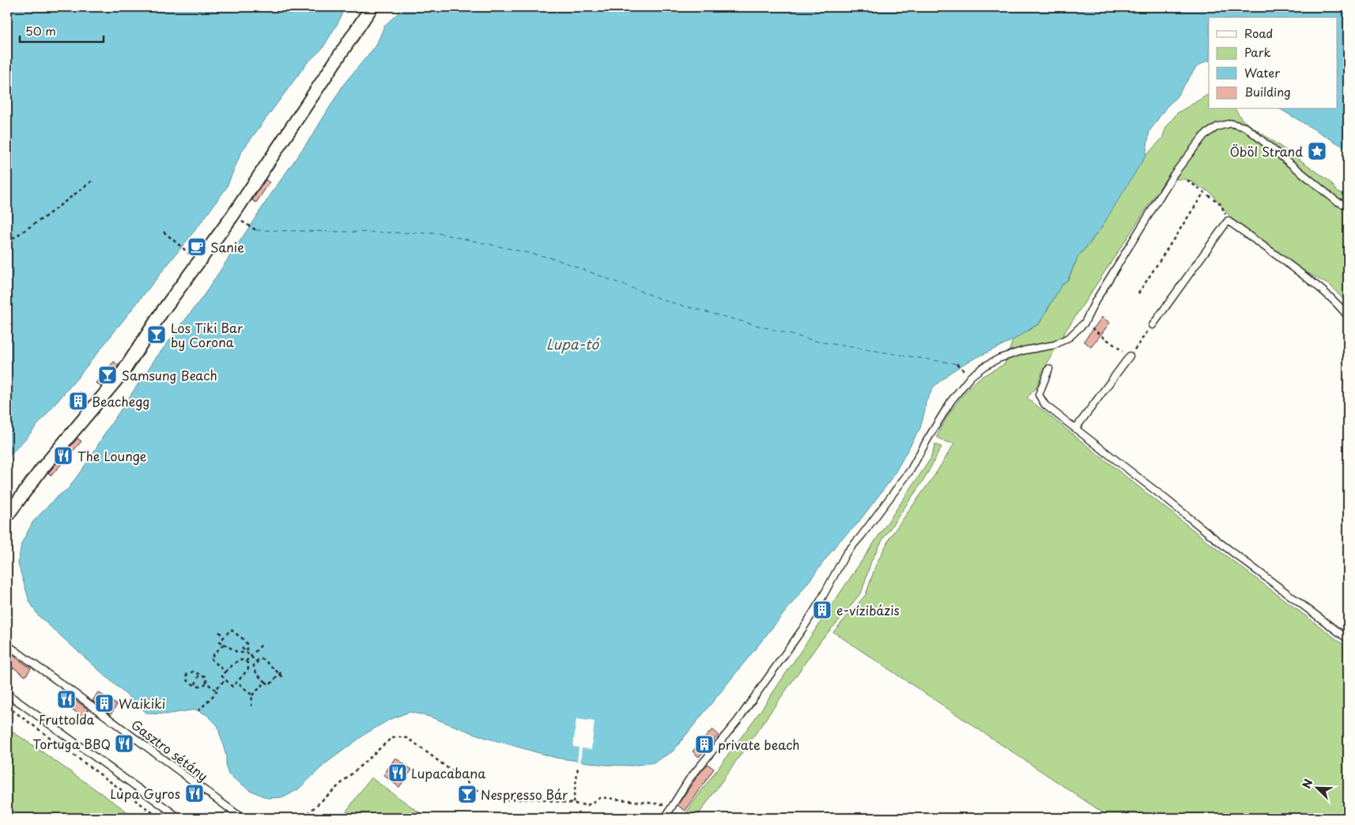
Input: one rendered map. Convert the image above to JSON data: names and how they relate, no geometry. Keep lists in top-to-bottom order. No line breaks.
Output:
{"streets":{"lane":["Gasztro sétány"]},"water":["Lupa-tó"],"places":{"place":["Öböl Strand"],"cafe":["Sanie"],"bar":["Los Tiki Bar by Corona","Samsung Beach","Nespresso Bár"],"building":["Beachegg","e-vízibázis","Waikiki","private beach"],"restaurant":["The Lounge","Fruttolda","Tortuga BBQ","Lupacabana","Lupa Gyros"]},"legend":["Road","Park","Water","Building"],"scale_bar":"50 m","north":"top left"}
